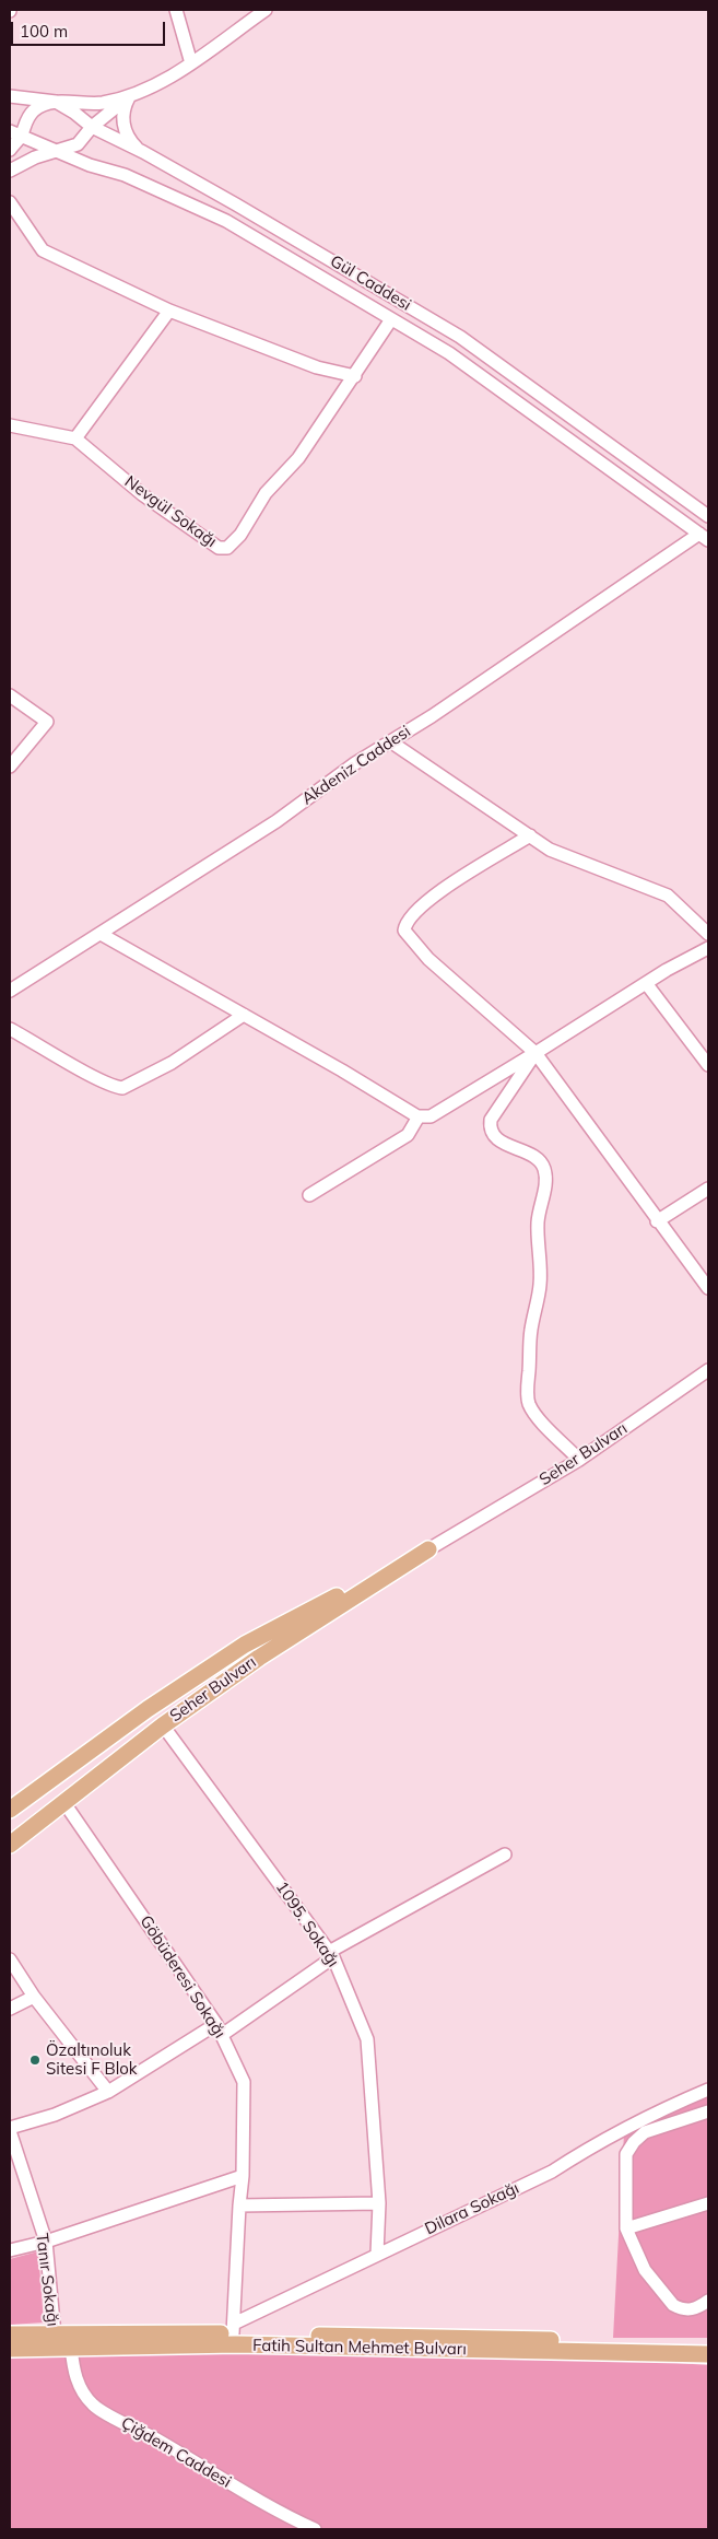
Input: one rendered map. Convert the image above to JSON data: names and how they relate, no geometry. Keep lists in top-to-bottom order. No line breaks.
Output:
{"streets":{"main road":["Seher Bulvarı","Fatih Sultan Mehmet Bulvarı"],"street":["Gül Caddesi","Nevgül Sokağı","Akdeniz Caddesi","1095. Sokağı","Göbüderesi Sokağı","Dilara Sokağı","Tanır Sokağı","Çiğdem Caddesi"]},"crossings":[["Gül Caddesi","Nevgül Sokağı"],["Gül Caddesi","Akdeniz Caddesi"],["Seher Bulvarı","1095. Sokağı"],["Seher Bulvarı","Göbüderesi Sokağı"],["1095. Sokağı","Dilara Sokağı"],["Göbüderesi Sokağı","Dilara Sokağı"],["Göbüderesi Sokağı","Fatih Sultan Mehmet Bulvarı"],["Dilara Sokağı","Fatih Sultan Mehmet Bulvarı"],["Tanır Sokağı","Fatih Sultan Mehmet Bulvarı"],["Fatih Sultan Mehmet Bulvarı","Çiğdem Caddesi"]],"places":["Özaltınoluk Sitesi F Blok"],"scale_bar":"100 m"}
